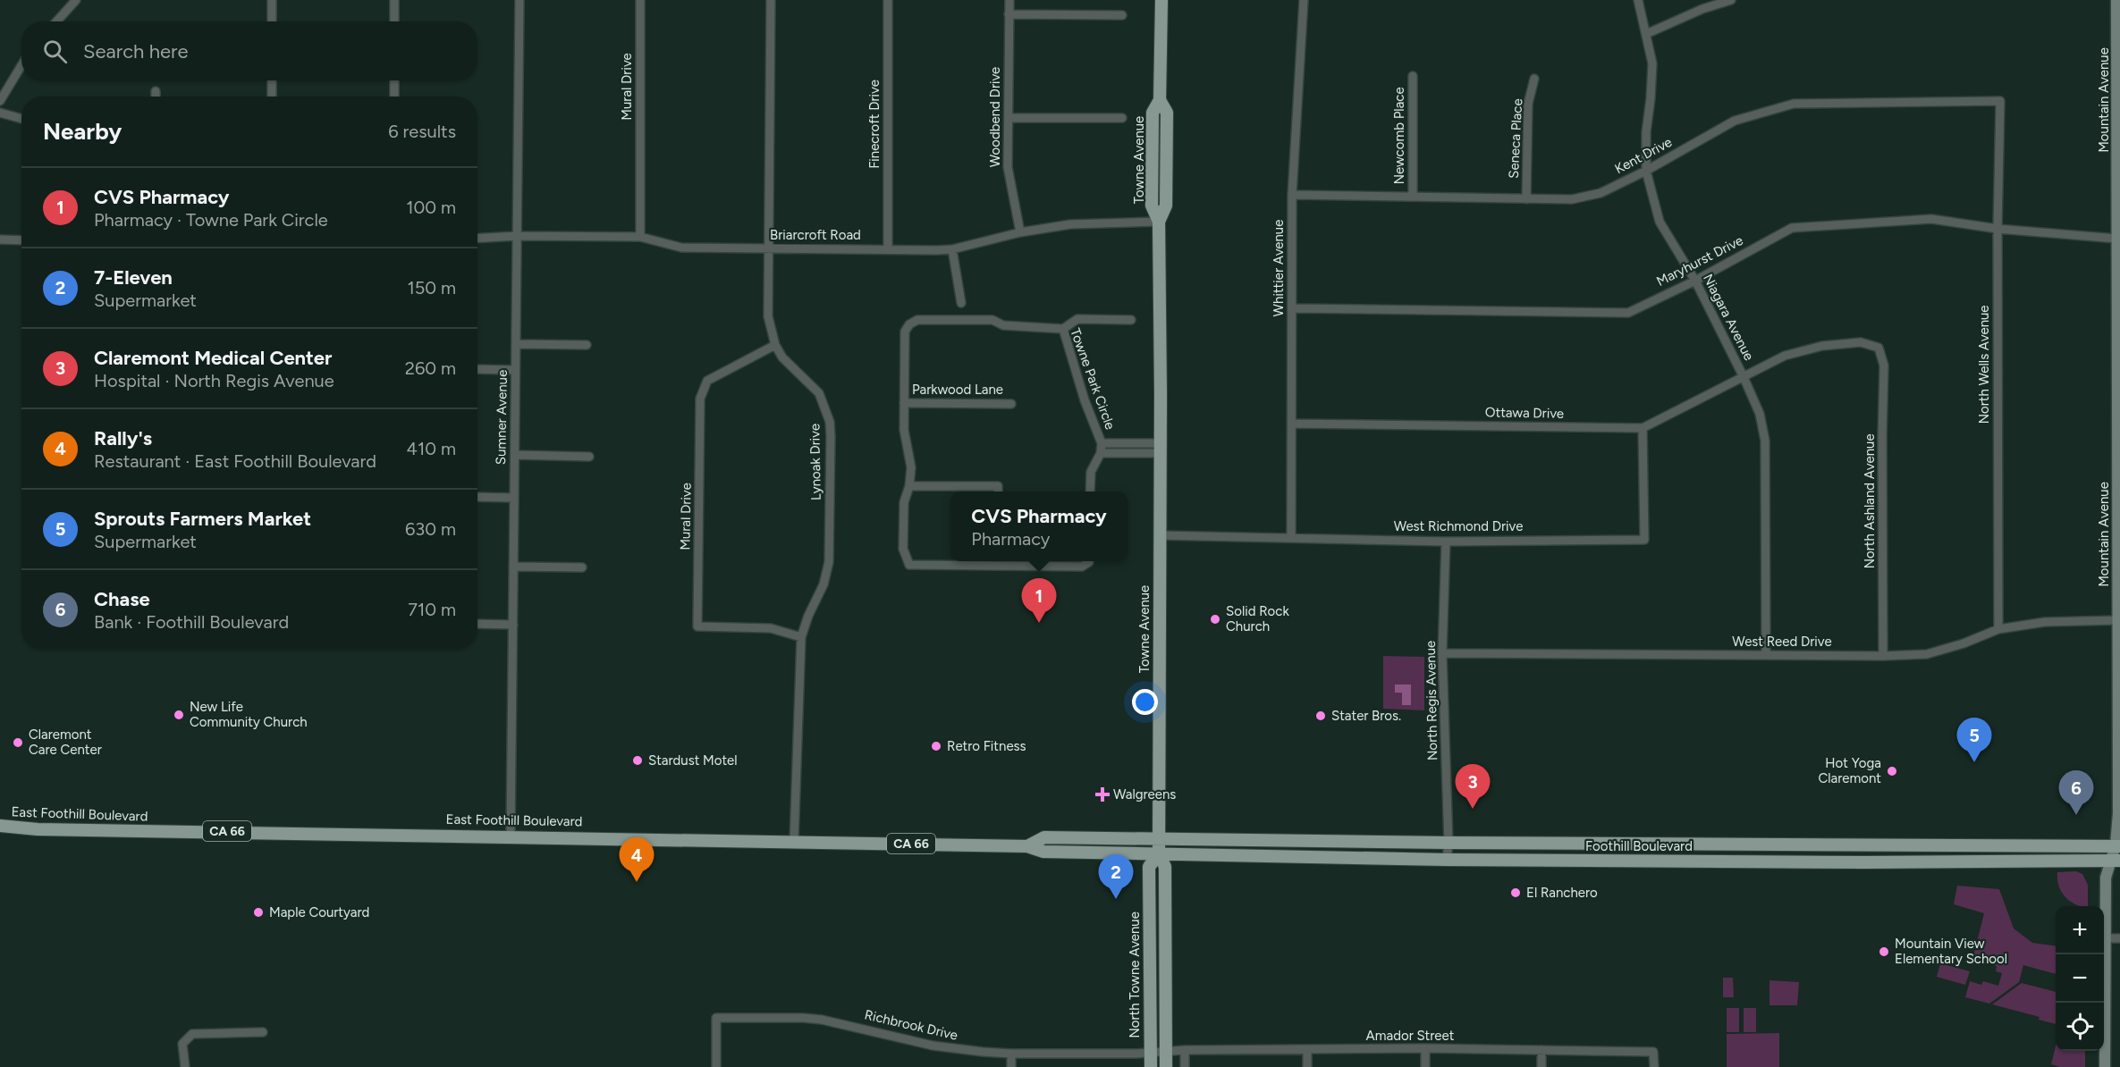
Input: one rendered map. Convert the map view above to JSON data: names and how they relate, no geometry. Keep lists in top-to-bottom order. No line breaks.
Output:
{"streets":{"main road":["Mountain Avenue","Towne Avenue","East Foothill Boulevard","CA 66","Foothill Boulevard","North Towne Avenue"],"street":["Mural Drive","Woodbend Drive","Finecroft Drive","Newcomb Place","Seneca Place","Kent Drive","Briarcroft Road","Maryhurst Drive","Whittier Avenue","Niagara Avenue","North Wells Avenue","Towne Park Circle","Parkwood Lane","Ottawa Drive","Sumner Avenue","Lynoak Drive","North Ashland Avenue","West Richmond Drive","West Reed Drive","North Regis Avenue","Richbrook Drive","Amador Street"]},"crossings":[["Mural Drive","Briarcroft Road"],["Mural Drive","Lynoak Drive"],["Mountain Avenue","Maryhurst Drive"],["Mountain Avenue","West Reed Drive"],["Mountain Avenue","Foothill Boulevard"],["Woodbend Drive","Briarcroft Road"],["Finecroft Drive","Briarcroft Road"],["Newcomb Place","Kent Drive"],["Seneca Place","Kent Drive"],["Kent Drive","Whittier Avenue"],["Kent Drive","Niagara Avenue"],["Kent Drive","North Wells Avenue"],["Towne Avenue","Briarcroft Road"],["Towne Avenue","Towne Park Circle"],["Towne Avenue","West Richmond Drive"],["Towne Avenue","East Foothill Boulevard"],["Towne Avenue","Foothill Boulevard"],["Towne Avenue","North Towne Avenue"],["Towne Avenue","Richbrook Drive"],["Towne Avenue","Amador Street"],["Briarcroft Road","Sumner Avenue"],["Briarcroft Road","Lynoak Drive"],["Maryhurst Drive","Whittier Avenue"],["Maryhurst Drive","Niagara Avenue"],["Maryhurst Drive","North Wells Avenue"],["Whittier Avenue","Ottawa Drive"],["Whittier Avenue","West Richmond Drive"],["Niagara Avenue","Ottawa Drive"],["Niagara Avenue","West Reed Drive"],["North Wells Avenue","West Reed Drive"],["Towne Park Circle","Parkwood Lane"],["Ottawa Drive","North Ashland Avenue"],["Ottawa Drive","West Richmond Drive"],["Sumner Avenue","East Foothill Boulevard"],["Lynoak Drive","East Foothill Boulevard"],["North Ashland Avenue","West Reed Drive"],["West Richmond Drive","North Regis Avenue"],["West Reed Drive","North Regis Avenue"],["North Regis Avenue","Foothill Boulevard"],["East Foothill Boulevard","Foothill Boulevard"],["East Foothill Boulevard","North Towne Avenue"],["Foothill Boulevard","North Towne Avenue"],["North Towne Avenue","Richbrook Drive"],["Richbrook Drive","Amador Street"]],"places":{"other":["Solid Rock Church","New Life Community Church","Stater Bros.","Claremont Care Center","Retro Fitness","Stardust Motel","Hot Yoga Claremont","El Ranchero","Maple Courtyard","Mountain View Elementary School"],"health":["Walgreens"]},"page":{"search":"Search here","heading":["Nearby","6 results"],"list":[{"mark":"1","name":"CVS Pharmacy","note":"Pharmacy · Towne Park Circle","value":"100 m"},{"mark":"2","name":"7-Eleven","note":"Supermarket","value":"150 m"},{"mark":"3","name":"Claremont Medical Center","note":"Hospital · North Regis Avenue","value":"260 m"},{"mark":"4","name":"Rally's","note":"Restaurant · East Foothill Boulevard","value":"410 m"},{"mark":"5","name":"Sprouts Farmers Market","note":"Supermarket","value":"630 m"},{"mark":"6","name":"Chase","note":"Bank · Foothill Boulevard","value":"710 m"}],"popup":["CVS Pharmacy","Pharmacy"],"pins":["1","5","3","6","4","2"],"map_buttons":["+","−"]}}
